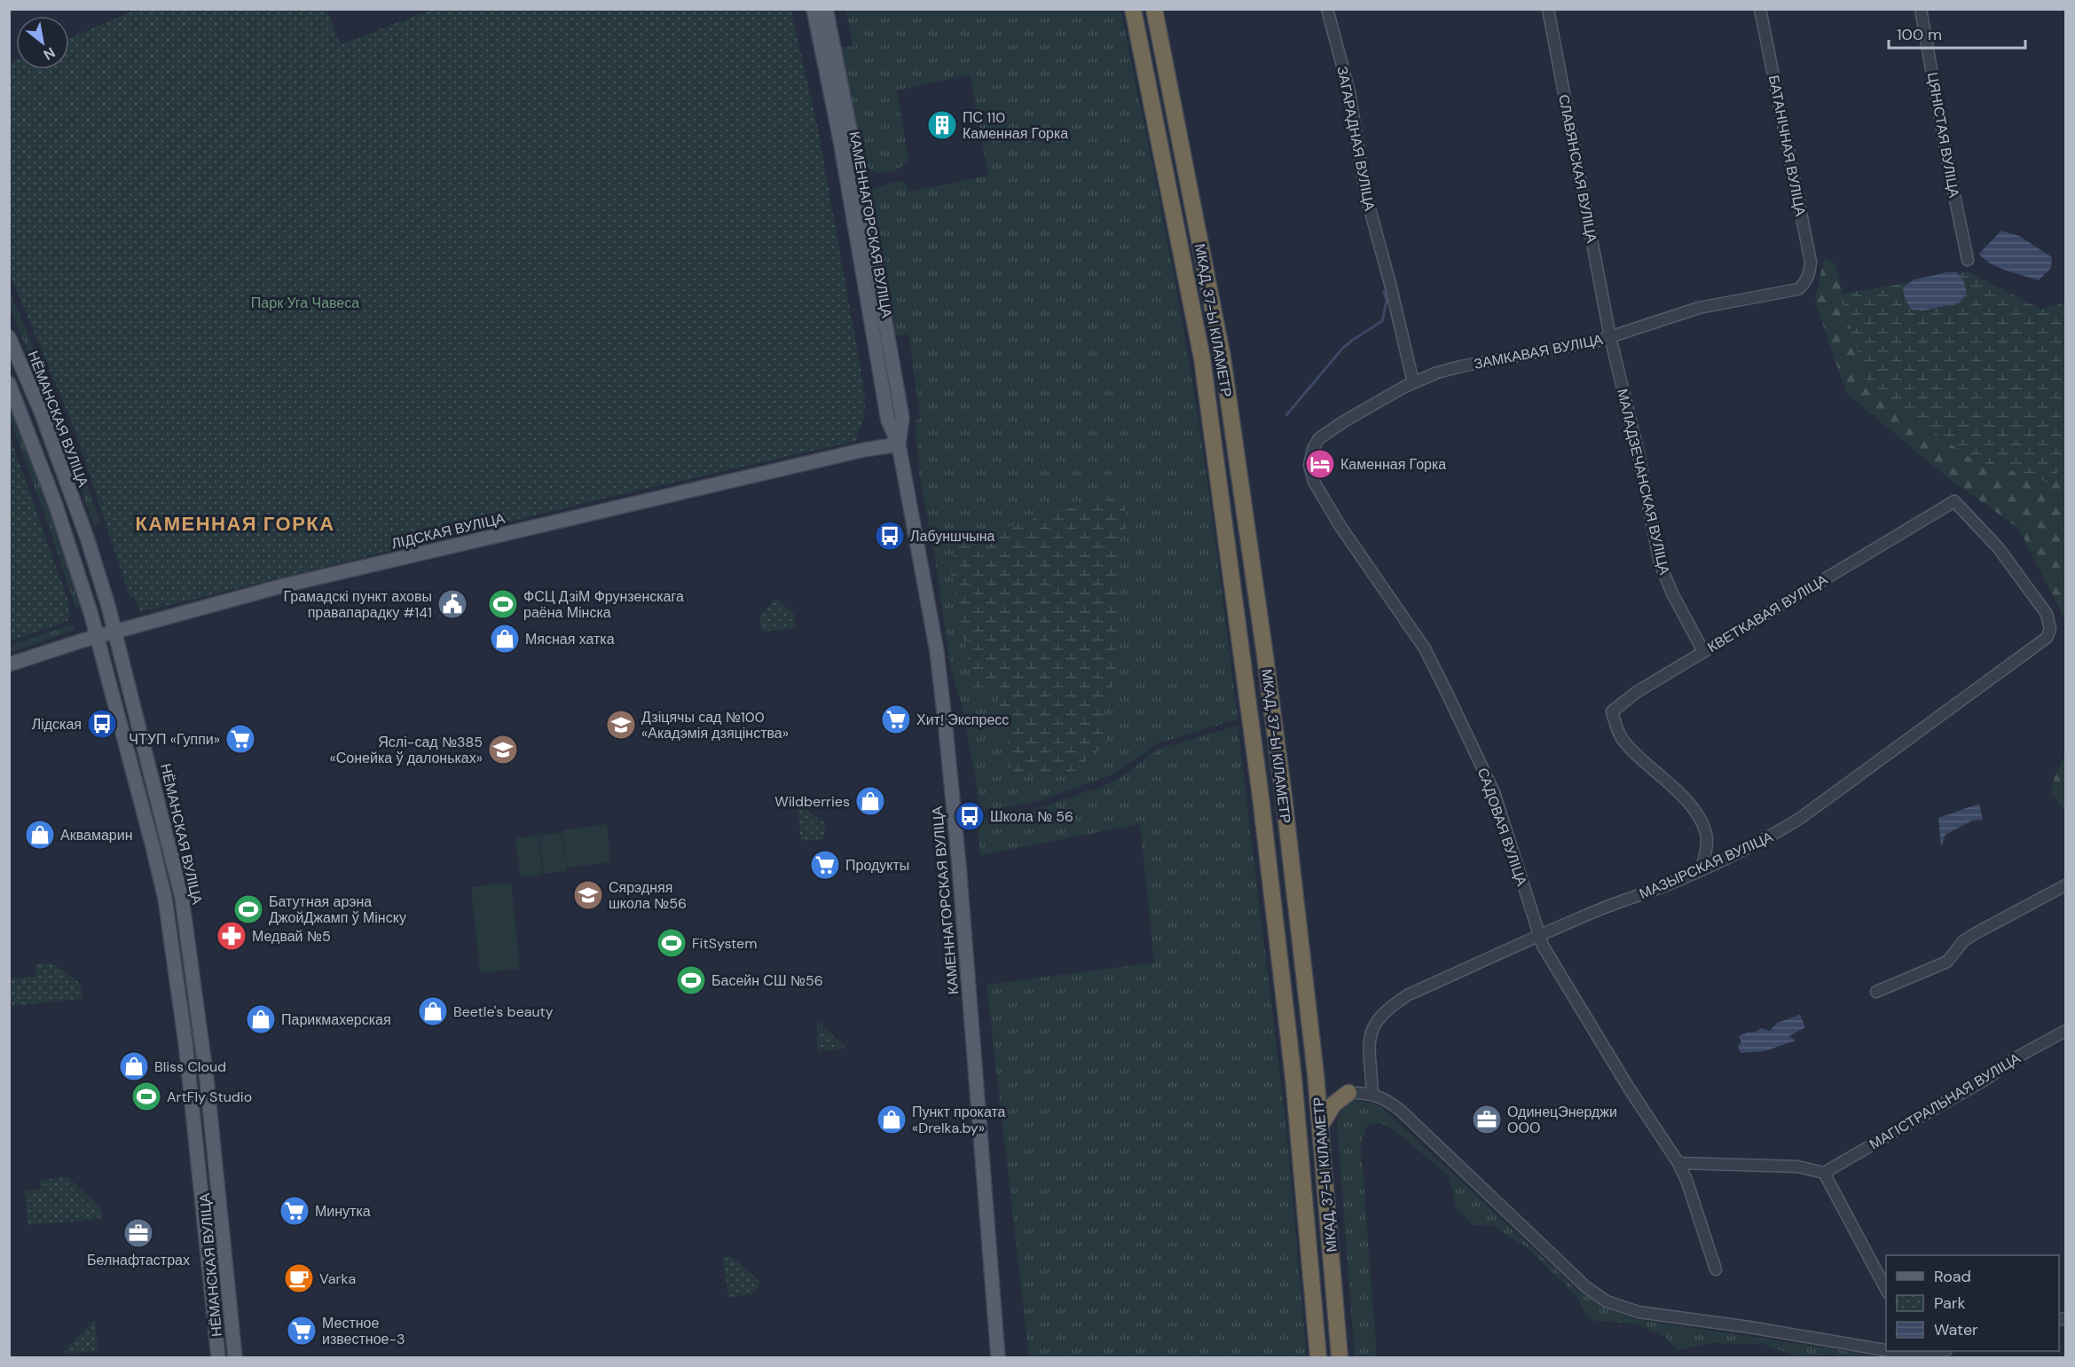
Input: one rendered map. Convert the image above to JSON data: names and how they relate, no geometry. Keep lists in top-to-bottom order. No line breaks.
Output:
{"streets":{"highway":["МКАД, 37-Ы КІЛАМЕТР"],"main road":["КАМЕННАГОРСКАЯ ВУЛІЦА","НЁМАНСКАЯ ВУЛІЦА","ЛІДСКАЯ ВУЛІЦА"],"street":["ЦЯНІСТАЯ ВУЛІЦА","ЗАГАРАДНАЯ ВУЛІЦА","БАТАНІЧНАЯ ВУЛІЦА","СЛАВЯНСКАЯ ВУЛІЦА","ЗАМКАВАЯ ВУЛІЦА","МАЛАДЗЕЧАНСКАЯ ВУЛІЦА","КВЕТКАВАЯ ВУЛІЦА","САДОВАЯ ВУЛІЦА","МАЗЫРСКАЯ ВУЛІЦА","МАГІСТРАЛЬНАЯ ВУЛІЦА"]},"crossings":[["ЗАГАРАДНАЯ ВУЛІЦА","ЗАМКАВАЯ ВУЛІЦА"],["БАТАНІЧНАЯ ВУЛІЦА","ЗАМКАВАЯ ВУЛІЦА"],["СЛАВЯНСКАЯ ВУЛІЦА","ЗАМКАВАЯ ВУЛІЦА"],["СЛАВЯНСКАЯ ВУЛІЦА","МАЛАДЗЕЧАНСКАЯ ВУЛІЦА"],["КАМЕННАГОРСКАЯ ВУЛІЦА","ЛІДСКАЯ ВУЛІЦА"],["ЗАМКАВАЯ ВУЛІЦА","МАЛАДЗЕЧАНСКАЯ ВУЛІЦА"],["ЗАМКАВАЯ ВУЛІЦА","САДОВАЯ ВУЛІЦА"],["НЁМАНСКАЯ ВУЛІЦА","ЛІДСКАЯ ВУЛІЦА"],["МАЛАДЗЕЧАНСКАЯ ВУЛІЦА","КВЕТКАВАЯ ВУЛІЦА"],["КВЕТКАВАЯ ВУЛІЦА","МАЗЫРСКАЯ ВУЛІЦА"],["САДОВАЯ ВУЛІЦА","МАЗЫРСКАЯ ВУЛІЦА"]],"districts":["КАМЕННАЯ ГОРКА"],"parks":["Парк Уга Чавеса"],"places":{"building":["ПС 110 Каменная Горка"],"hotel":["Каменная Горка"],"bus stop":["Лабуншчына","Лідская","Школа № 56"],"public building":["Грамадскі пункт аховы правапарадку #141"],"sports":["ФСЦ ДзіМ Фрунзенскага раёна Мінска","Батутная арэна ДжойДжамп ў Мінску","FitSystem","Басейн СШ №56","ArtFly Studio"],"shop":["Мясная хатка","Wildberries","Аквамарин","Beetle's beauty","Парикмахерская","Bliss Cloud","Пункт проката «Drelka.by»"],"supermarket":["Хит! Экспресс","ЧТУП «Гуппи»","Продукты","Минутка","Местное известное-3"],"school or university":["Дзіцячы сад №100 «Акадэмія дзяцінства»","Яслі-сад №385 «Сонейка ў далоньках»","Сярэдняя школа №56"],"pharmacy":["Медвай №5"],"office":["ОдинецЭнерджи ООО","Белнафтастрах"],"cafe":["Varka"]},"legend":["Road","Park","Water"],"scale_bar":"100 m","north":"bottom right"}
